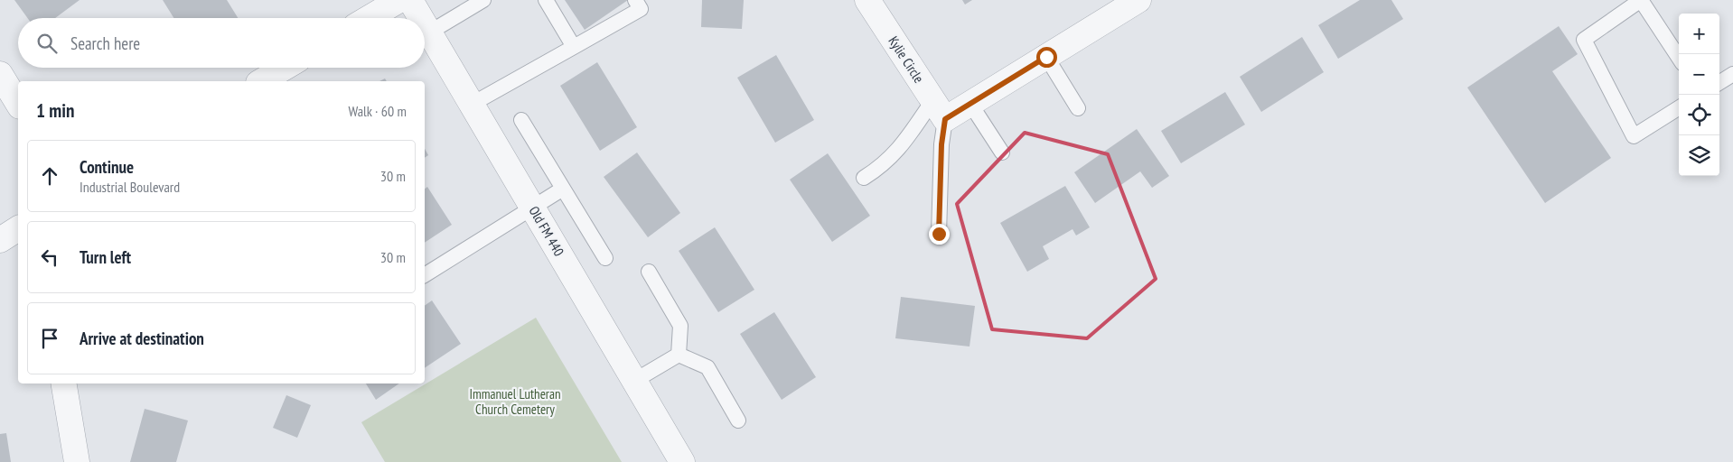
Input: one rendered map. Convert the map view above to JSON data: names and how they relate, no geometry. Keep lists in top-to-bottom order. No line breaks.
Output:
{"streets":{"street":["Kylie Circle","Old FM 440"]},"parks":["Immanuel Lutheran Church Cemetery"],"page":{"map_buttons":["+","−"],"search":"Search here","heading":["1 min","Walk · 60 m"],"list":[["Continue","Industrial Boulevard","30 m"],["Turn left","30 m"],"Arrive at destination"]}}
